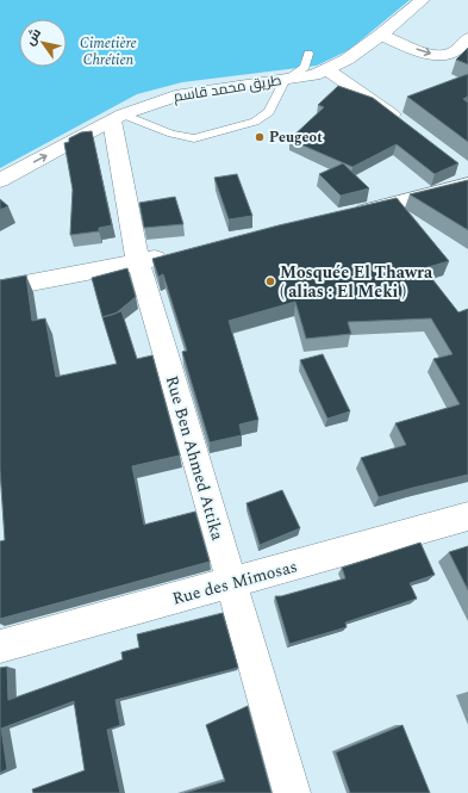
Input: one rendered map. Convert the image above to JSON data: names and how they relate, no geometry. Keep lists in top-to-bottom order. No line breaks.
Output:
{"streets":{"street":["طريق محمد قاسم","Rue Ben Ahmed Attika","Rue des Mimosas"]},"crossings":[["طريق محمد قاسم","Rue Ben Ahmed Attika"],["Rue Ben Ahmed Attika","Rue des Mimosas"]],"parks":["Cimetière Chrétien"],"places":["Peugeot","Mosquée El Thawra ( alias : El Meki )"],"north":"top left"}
